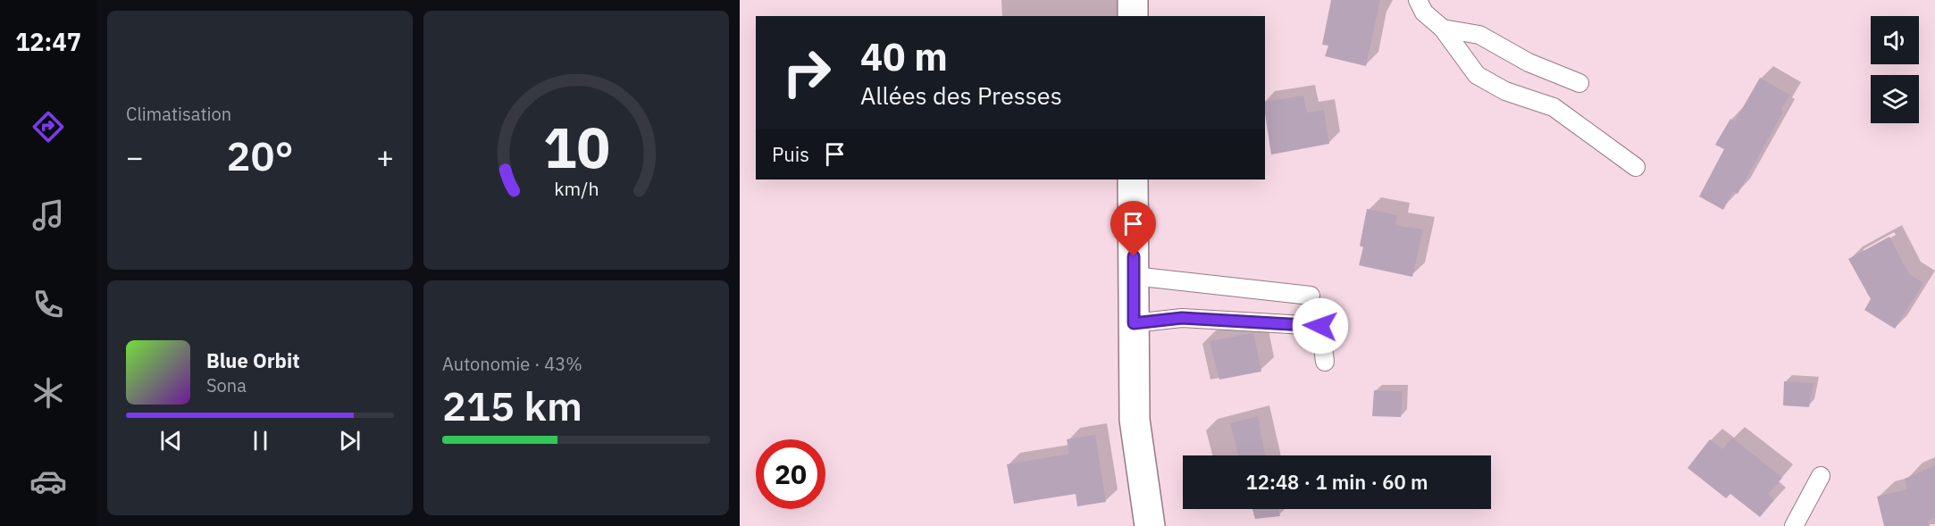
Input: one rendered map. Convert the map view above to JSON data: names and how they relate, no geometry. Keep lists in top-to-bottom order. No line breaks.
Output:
{"page":{"tabs":"12:47","tile":["Climatisation",["Autonomie · 43%","215 km"]],"turn":["40 m","Allées des Presses"],"then":"Puis","heat":["−","20°","+"],"song":["Blue Orbit","Sona"],"limit":"20","trip":"12:48 · 1 min · 60 m","gauge":["10","km/h"]}}
